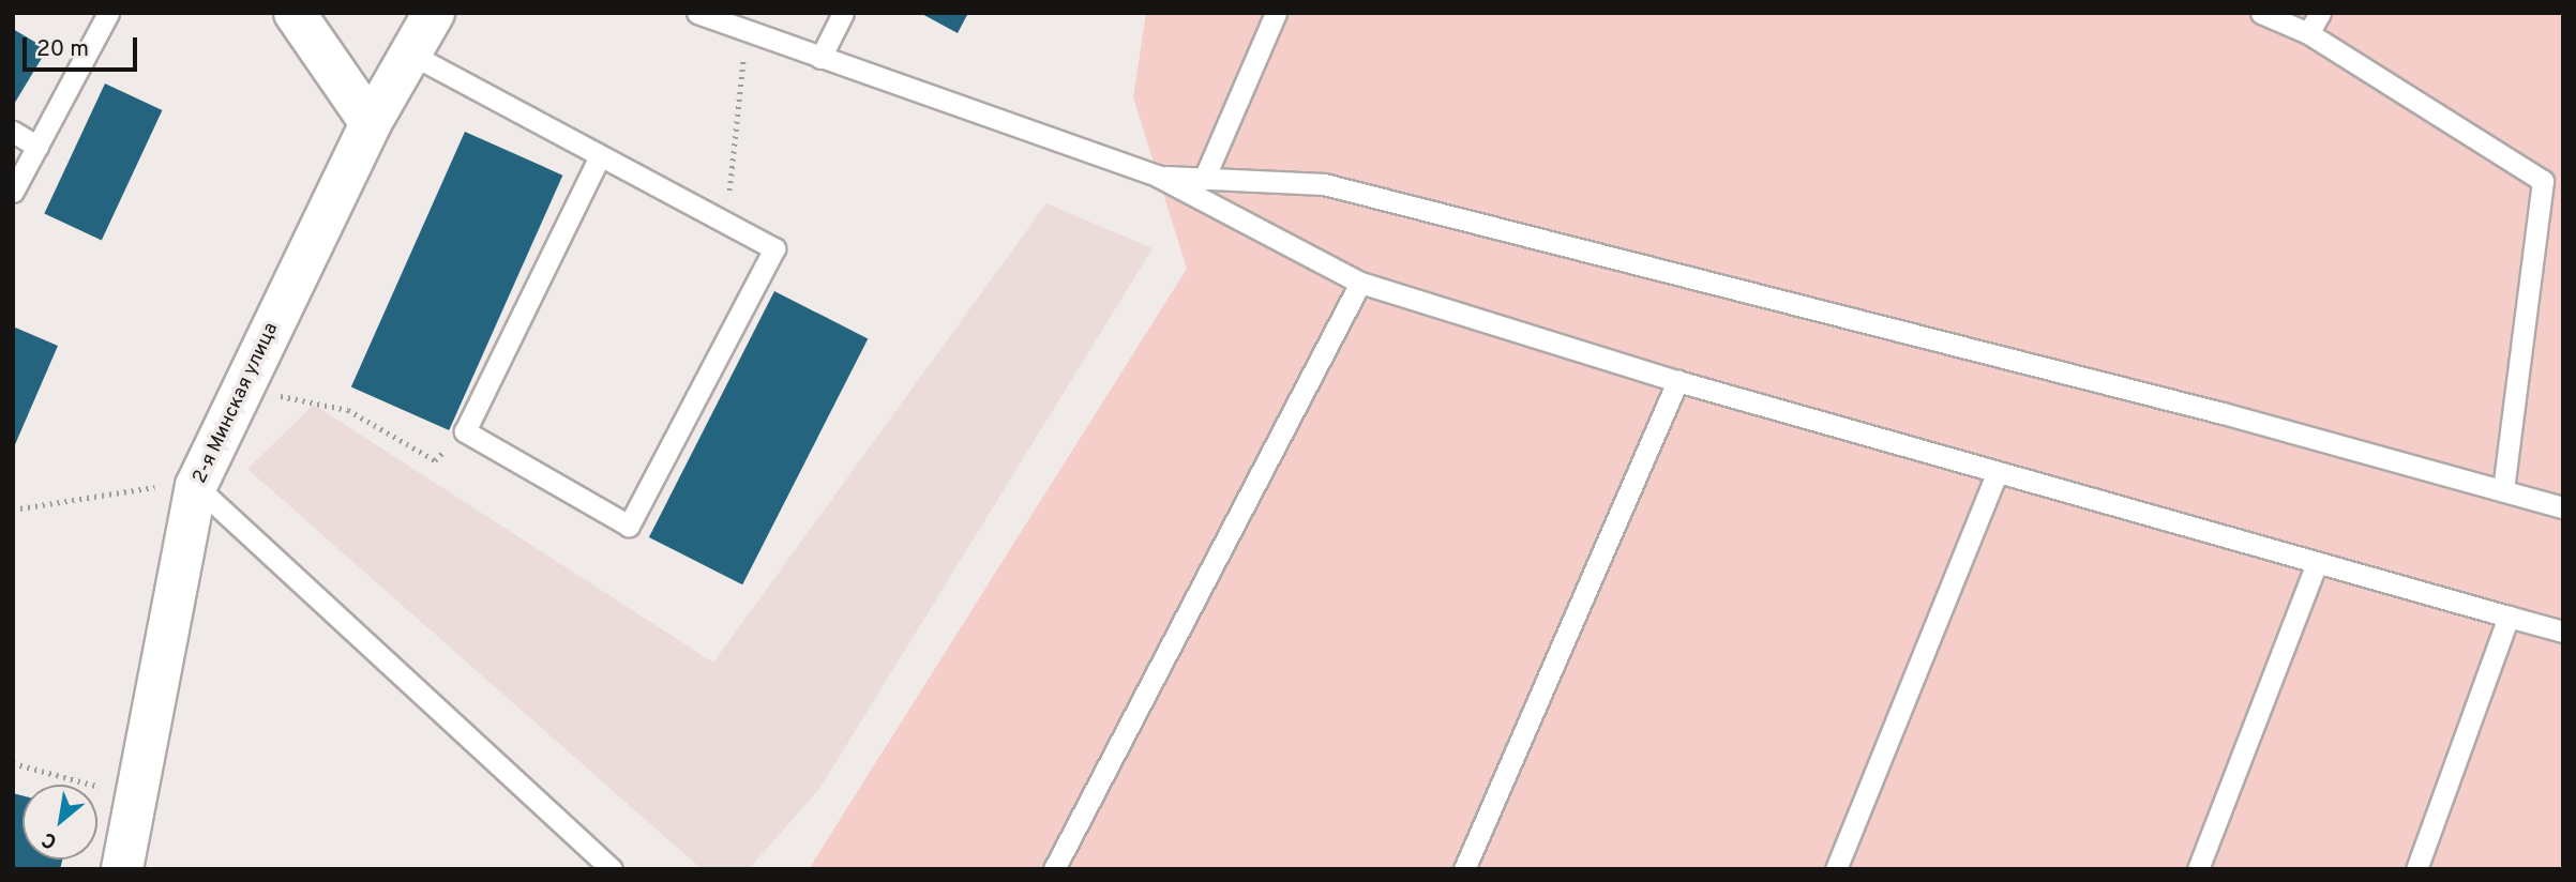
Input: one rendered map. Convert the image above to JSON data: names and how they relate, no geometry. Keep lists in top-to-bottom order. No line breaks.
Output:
{"streets":{"street":["2-я Минская улица"]},"scale_bar":"20 m","north":"bottom left"}
